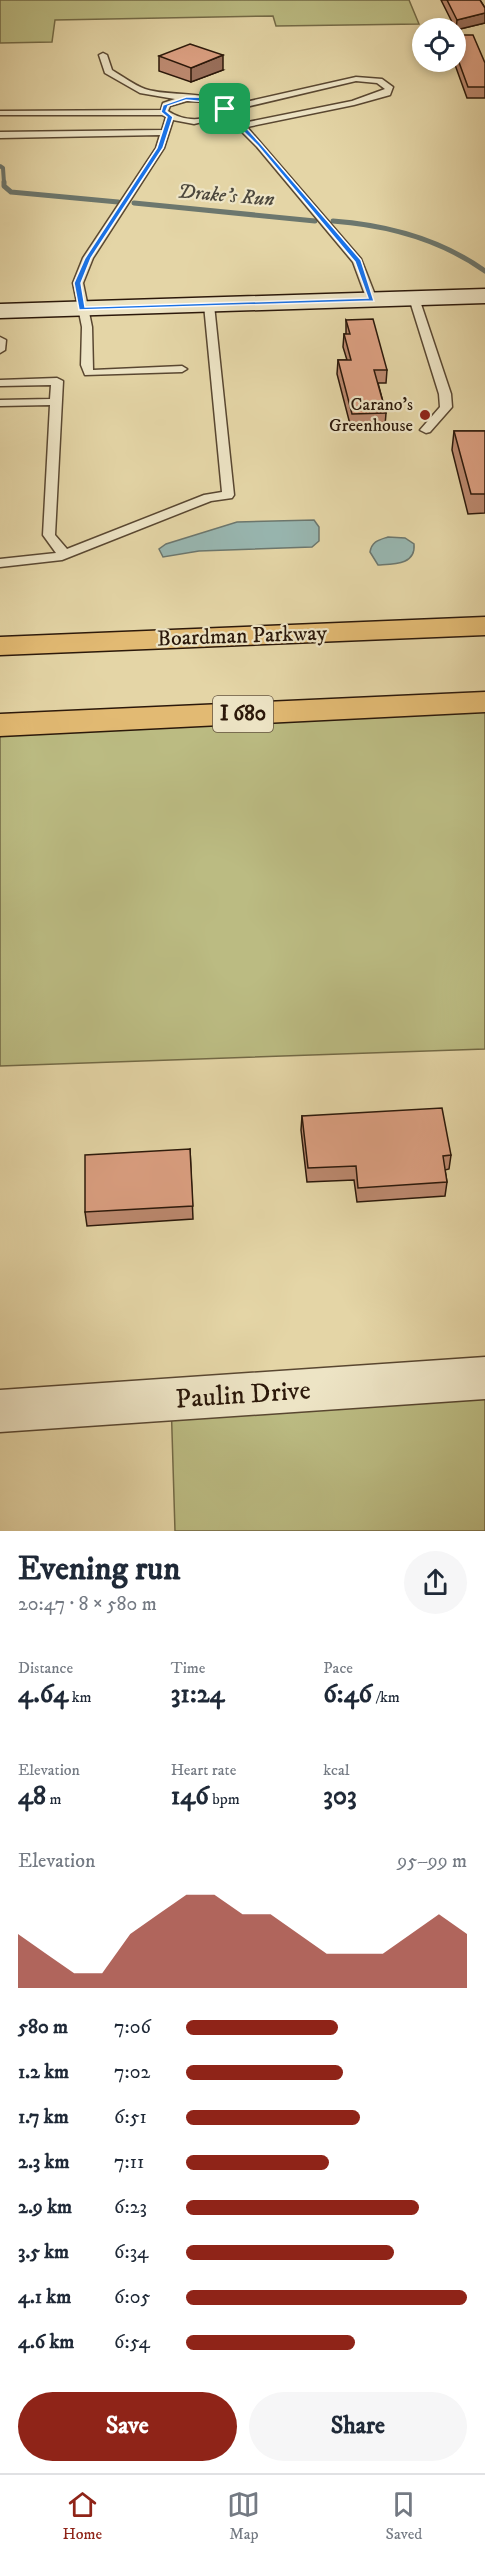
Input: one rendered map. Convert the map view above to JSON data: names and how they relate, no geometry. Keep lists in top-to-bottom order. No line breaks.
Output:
{"streets":{"highway":["Boardman Parkway","I 680"],"street":["Paulin Drive"]},"water":["Drake's Run"],"places":["Carano's Greenhouse"],"page":{"heading":["Evening run","20:47 · 8 × 580 m"],"stats":[["Distance","4.64 km"],["Time","31:24"],["Pace","6:46 /km"],["Elevation","48 m"],["Heart rate","146 bpm"],["kcal","303"]],"chart":["Elevation","95–99 m"],"list":[{"name":"580 m","note":"7:06"},{"name":"1.2 km","note":"7:02"},{"name":"1.7 km","note":"6:51"},{"name":"2.3 km","note":"7:11"},{"name":"2.9 km","note":"6:23"},{"name":"3.5 km","note":"6:34"},{"name":"4.1 km","note":"6:05"},{"name":"4.6 km","note":"6:54"}],"buttons":["Save","Share"],"tabs":["Home","Map","Saved"]}}
